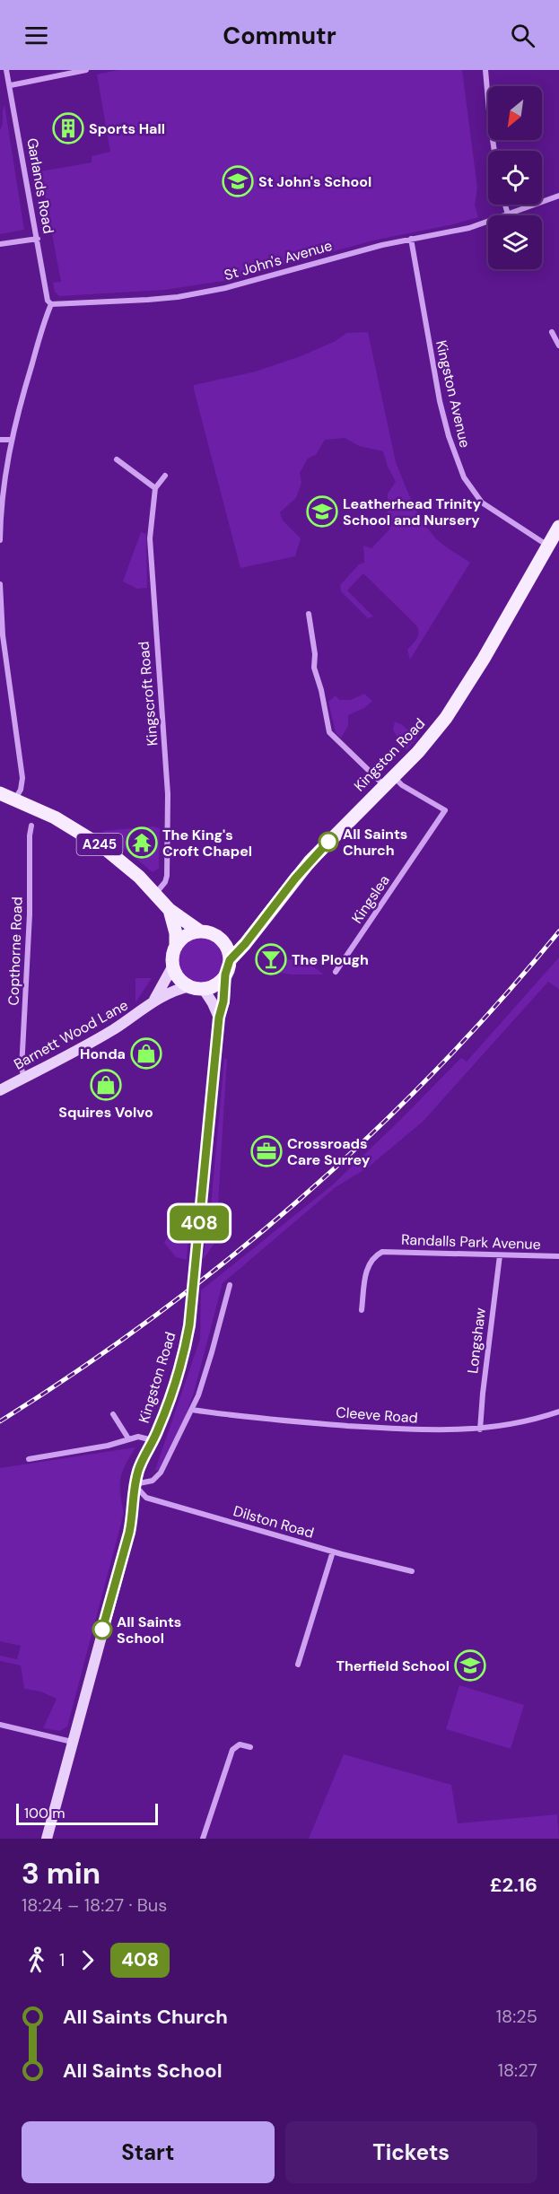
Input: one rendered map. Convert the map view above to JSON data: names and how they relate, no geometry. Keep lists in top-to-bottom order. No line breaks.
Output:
{"streets":{"main road":["Kingston Road","A245","Barnett Wood Lane"],"street":["Garlands Road","St John's Avenue","Kingston Avenue","Kingscroft Road","Kingslea","Copthorne Road","Randalls Park Avenue","Longshaw","Cleeve Road","Dilston Road"]},"crossings":[["Garlands Road","St John's Avenue"],["St John's Avenue","Kingston Avenue"],["Kingston Avenue","Kingston Road"],["Kingscroft Road","A245"],["Kingston Road","A245"],["Kingston Road","Kingslea"],["Kingston Road","Barnett Wood Lane"],["Kingston Road","Dilston Road"],["A245","Barnett Wood Lane"],["Copthorne Road","Barnett Wood Lane"],["Randalls Park Avenue","Longshaw"],["Longshaw","Cleeve Road"]],"places":{"building":["Sports Hall"],"school or university":["St John's School","Leatherhead Trinity School and Nursery","Therfield School"],"other":["All Saints Church","All Saints School"],"temple":["The King's Croft Chapel"],"bar":["The Plough"],"shop":["Honda","Squires Volvo"],"office":["Crossroads Care Surrey"]},"lines":["bus line 408"],"scale_bar":"100 m","north":"bottom left","page":{"header":"Commutr","on_map":"408","scale":"100 m","heading":["3 min","18:24 – 18:27 · Bus","£2.16"],"legs":["1","408"],"list":[{"name":"All Saints Church","value":"18:25"},{"name":"All Saints School","value":"18:27"}],"buttons":["Start","Tickets"]}}
